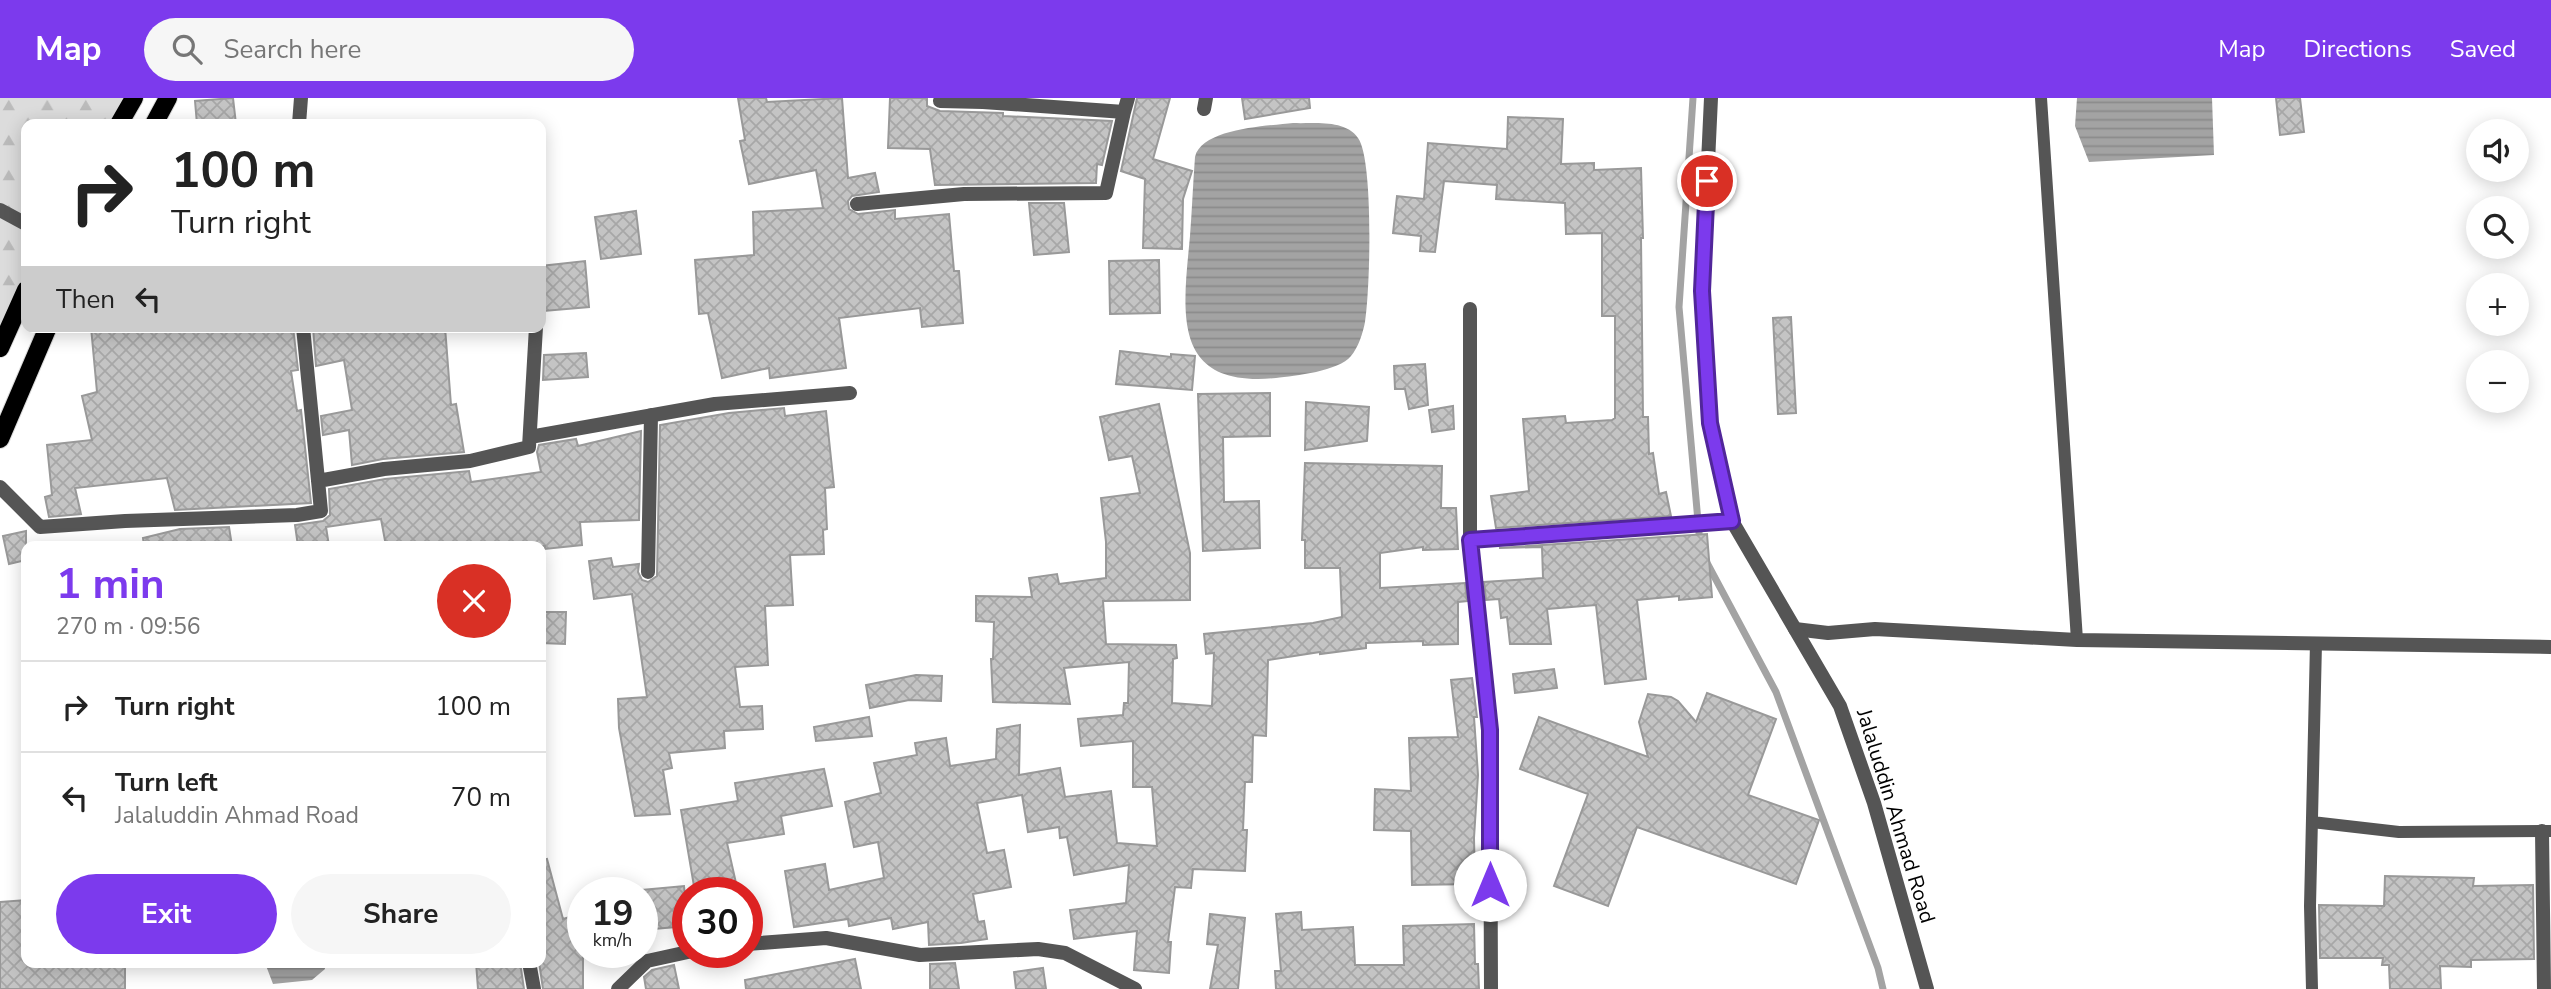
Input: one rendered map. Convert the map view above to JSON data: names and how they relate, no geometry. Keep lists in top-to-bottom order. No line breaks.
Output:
{"streets":{"street":["Jalaluddin Ahmad Road"]},"page":{"header":"Map","search":"Search here","nav":["Map","Directions","Saved"],"map_buttons":["+","−"],"turn":["100 m","Turn right"],"then":"Then","heading":["1 min","270 m · 09:56"],"list":[{"name":"Turn right","value":"100 m"},{"name":"Turn left","note":"Jalaluddin Ahmad Road","value":"70 m"}],"buttons":["Exit","Share"],"speed":"19 km/h","limit":"30"}}
